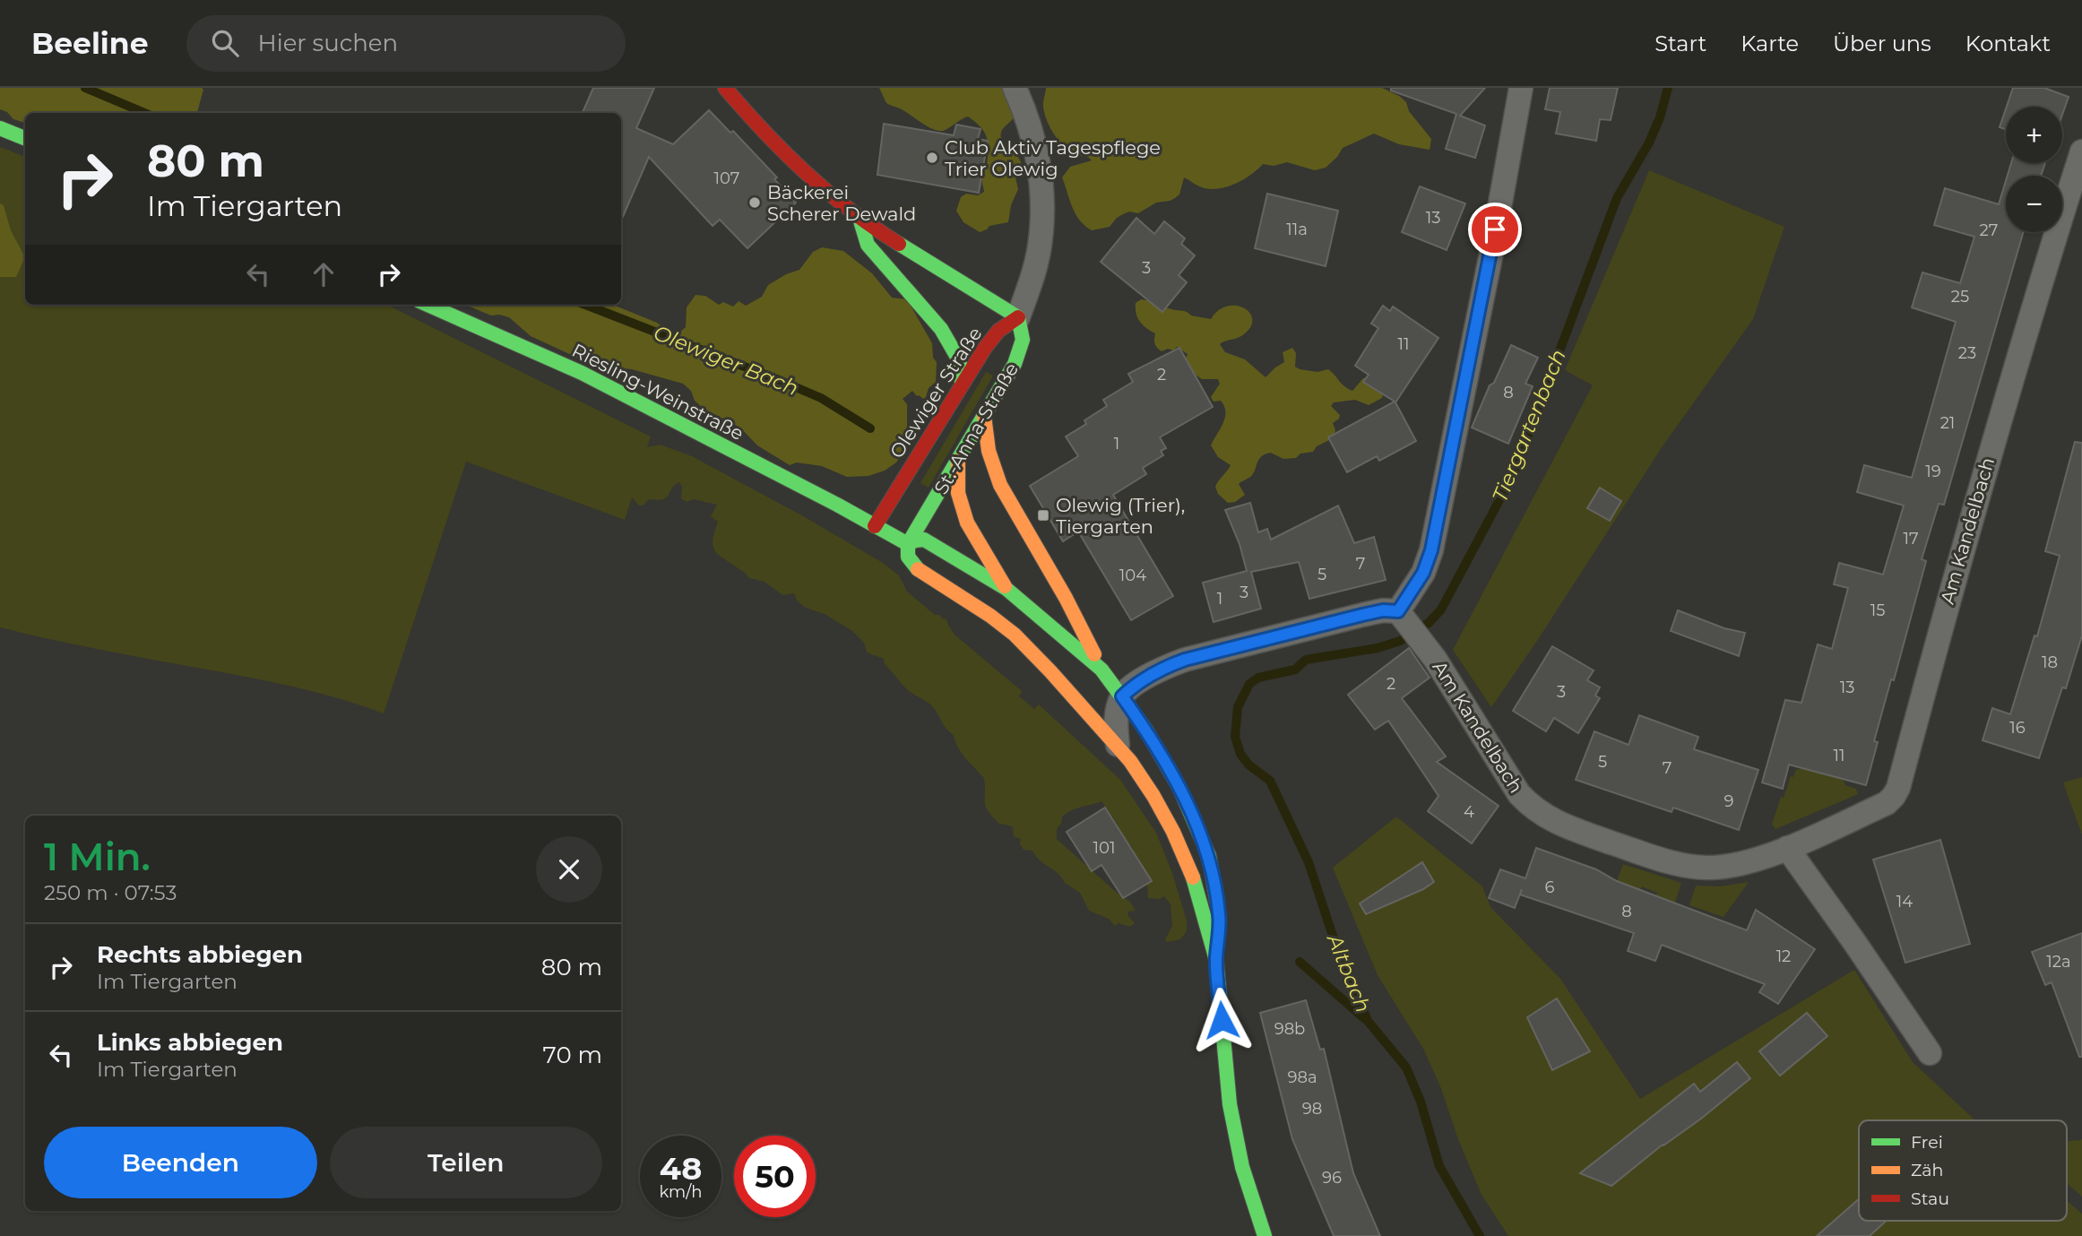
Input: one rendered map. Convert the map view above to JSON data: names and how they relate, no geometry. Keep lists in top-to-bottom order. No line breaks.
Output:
{"streets":{"main road":["Riesling-Weinstraße","Olewiger Straße","St.-Anna-Straße"],"street":["Am Kandelbach"]},"crossings":[["Riesling-Weinstraße","Olewiger Straße"],["Olewiger Straße","St.-Anna-Straße"]],"water":["Olewiger Bach","Tiergartenbach","Altbach"],"places":{"other":["Club Aktiv Tagespflege Trier Olewig","Bäckerei Scherer Dewald"],"transit":["Olewig (Trier), Tiergarten"]},"house_numbers":["107","13","11a","27","3","25","11","23","2","8","21","1","19","17","7","5","104","3","1","15","18","2","13","3","16","11","5","7","9","4","101","6","14","8","12","12a","98b","98a","98","96"],"legend":["Frei","Zäh","Stau"],"page":{"header":"Beeline","search":"Hier suchen","nav":["Start","Karte","Über uns","Kontakt"],"map_buttons":["+","−"],"turn":["80 m","Im Tiergarten"],"heading":["1 Min.","250 m · 07:53"],"list":[{"name":"Rechts abbiegen","note":"Im Tiergarten","value":"80 m"},{"name":"Links abbiegen","note":"Im Tiergarten","value":"70 m"}],"buttons":["Beenden","Teilen"],"speed":"48 km/h","limit":"50"}}
